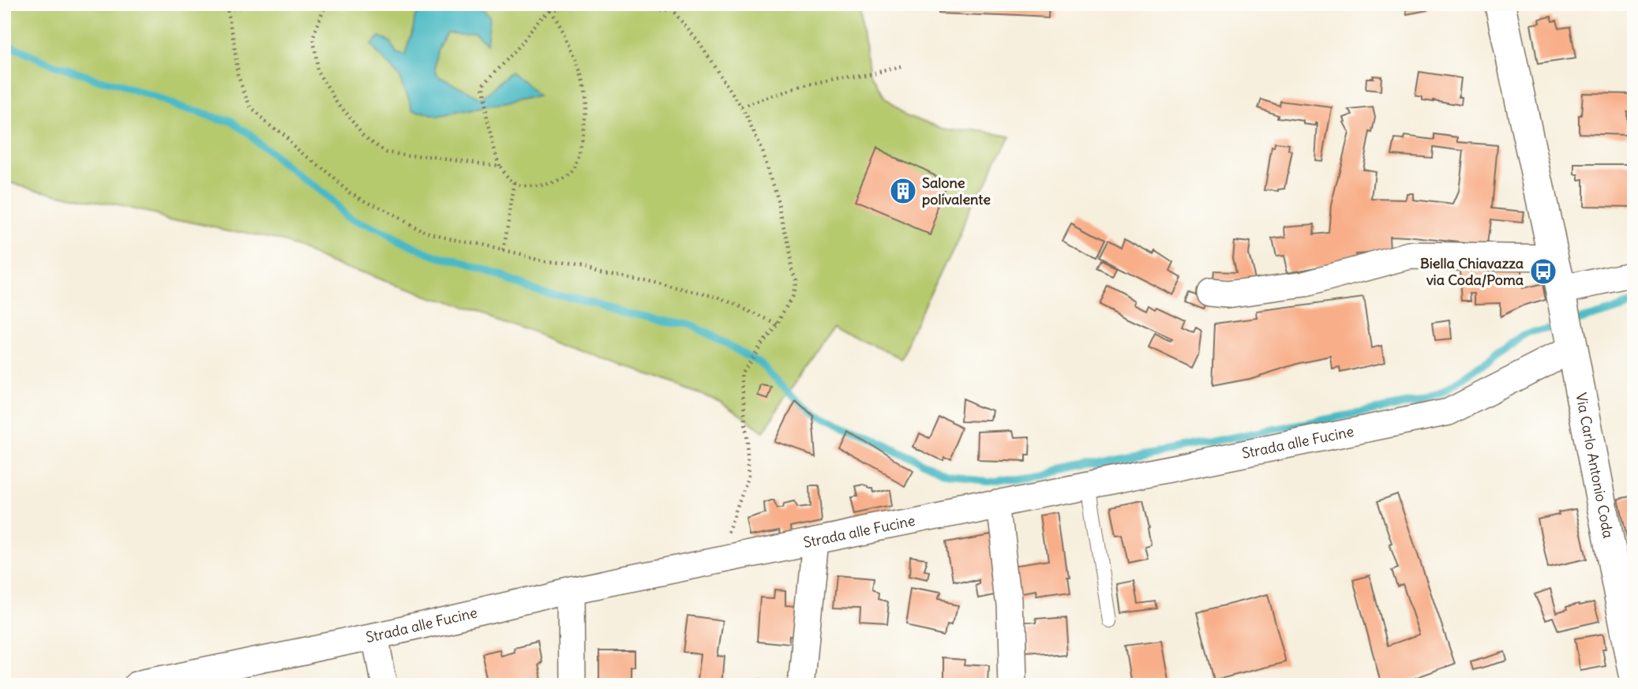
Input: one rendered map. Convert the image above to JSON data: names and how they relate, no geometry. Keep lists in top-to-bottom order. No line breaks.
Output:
{"streets":{"street":["Strada alle Fucine","Via Carlo Antonio Coda"]},"crossings":[["Strada alle Fucine","Via Carlo Antonio Coda"]],"places":{"building":["Salone polivalente"],"bus stop":["Biella Chiavazza via Coda/Poma"]}}
